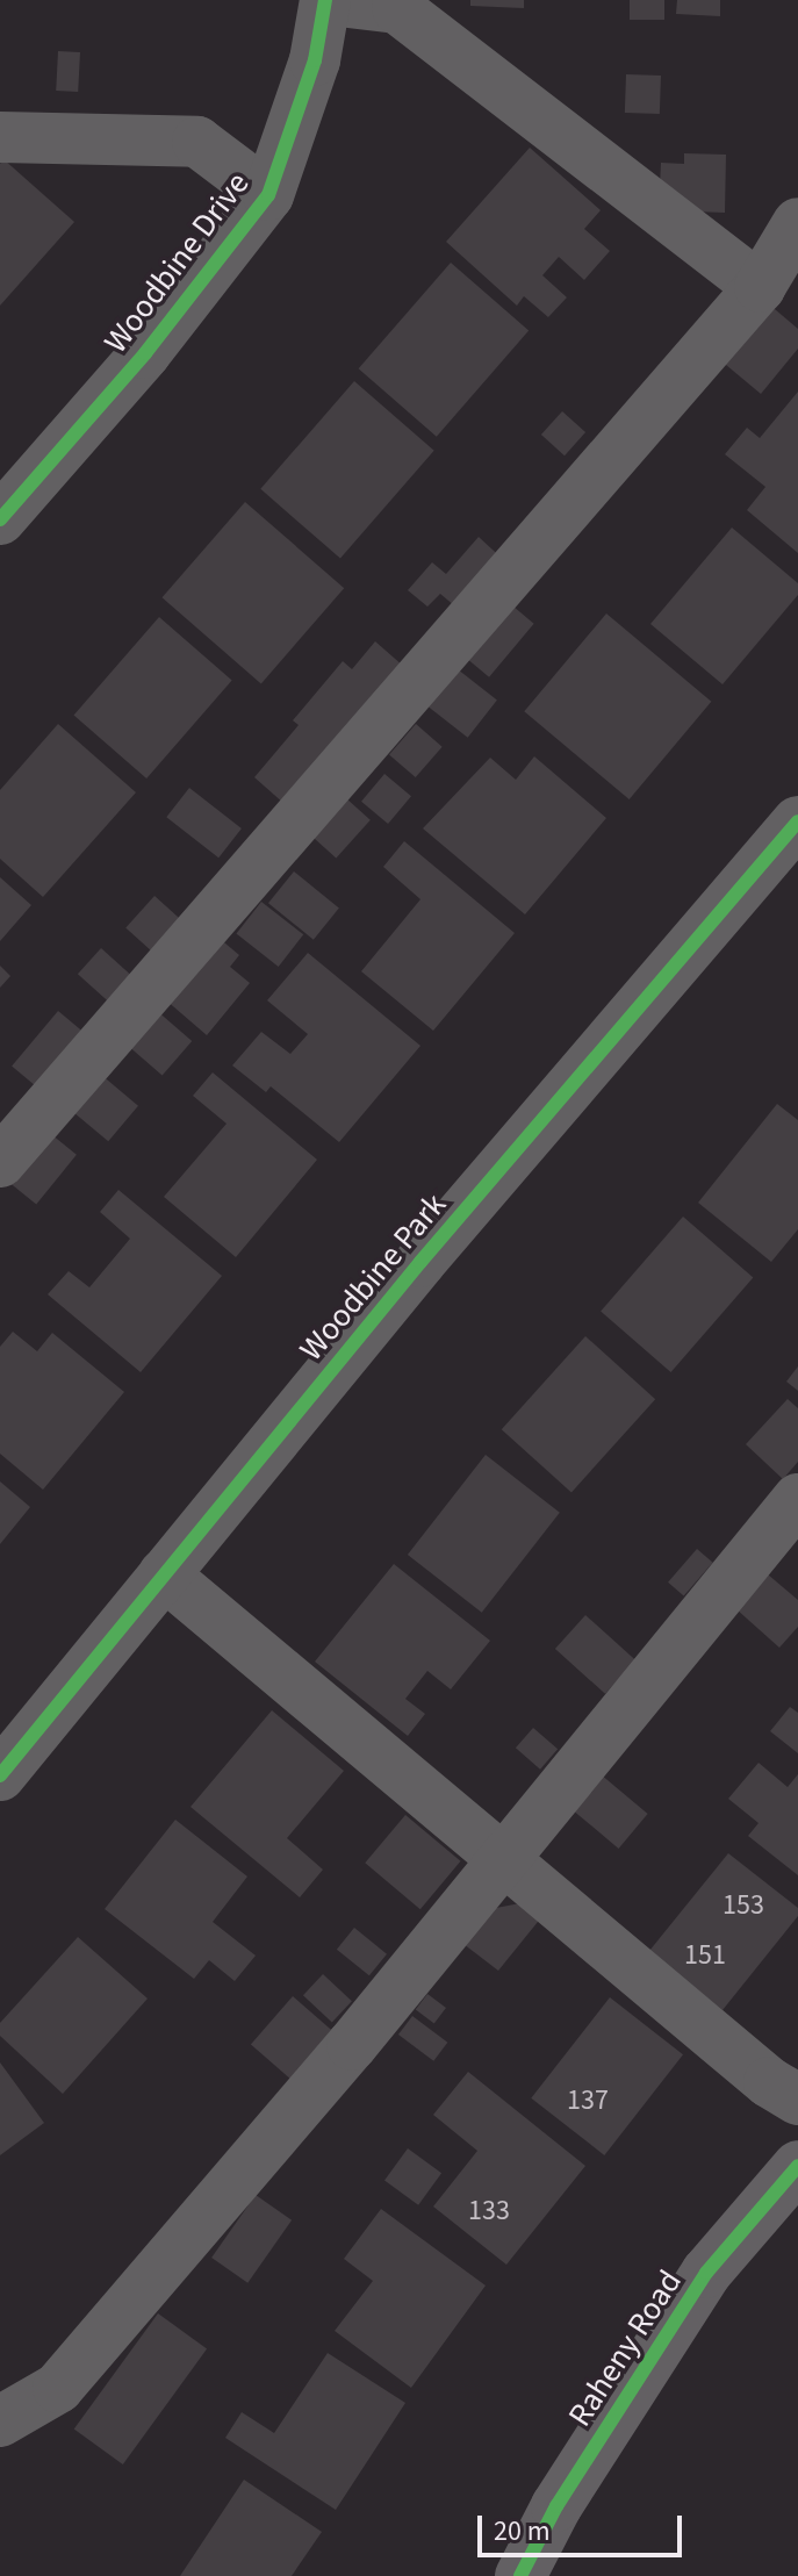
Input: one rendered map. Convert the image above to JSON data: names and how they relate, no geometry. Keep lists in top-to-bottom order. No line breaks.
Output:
{"streets":{"main road":["Raheny Road"],"street":["Woodbine Drive","Woodbine Park"]},"house_numbers":["153","151","137","133"],"scale_bar":"20 m"}
